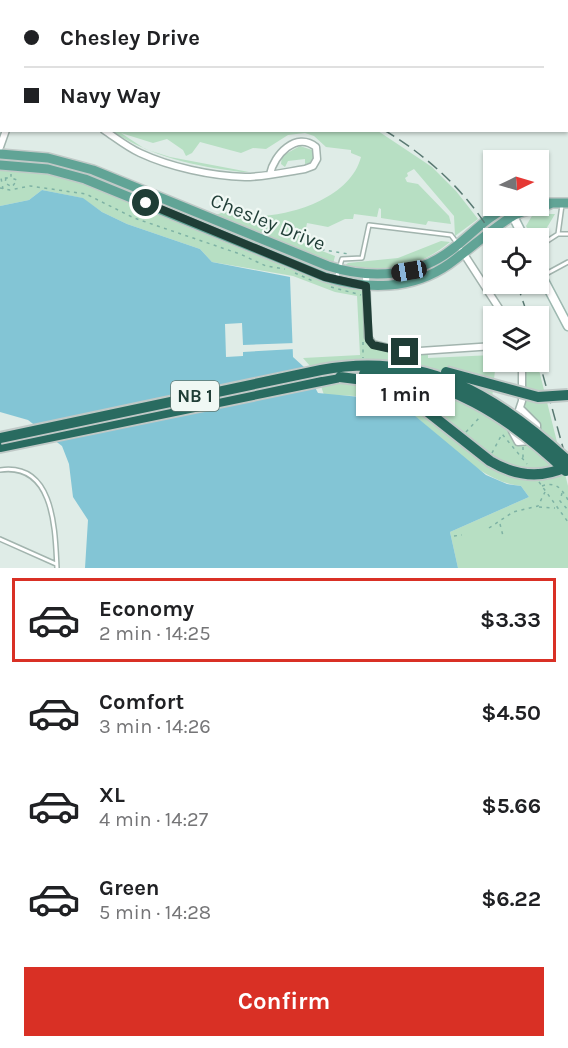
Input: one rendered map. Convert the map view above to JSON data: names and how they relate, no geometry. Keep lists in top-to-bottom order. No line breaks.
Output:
{"streets":{"highway":["NB 1"],"main road":["Chesley Drive"]},"north":"right","page":{"banner":["Chesley Drive","Navy Way"],"bubble":"1 min","list":[{"name":"Economy","note":"2 min · 14:25","value":"$3.33"},{"name":"Comfort","note":"3 min · 14:26","value":"$4.50"},{"name":"XL","note":"4 min · 14:27","value":"$5.66"},{"name":"Green","note":"5 min · 14:28","value":"$6.22"}],"buttons":"Confirm"}}
